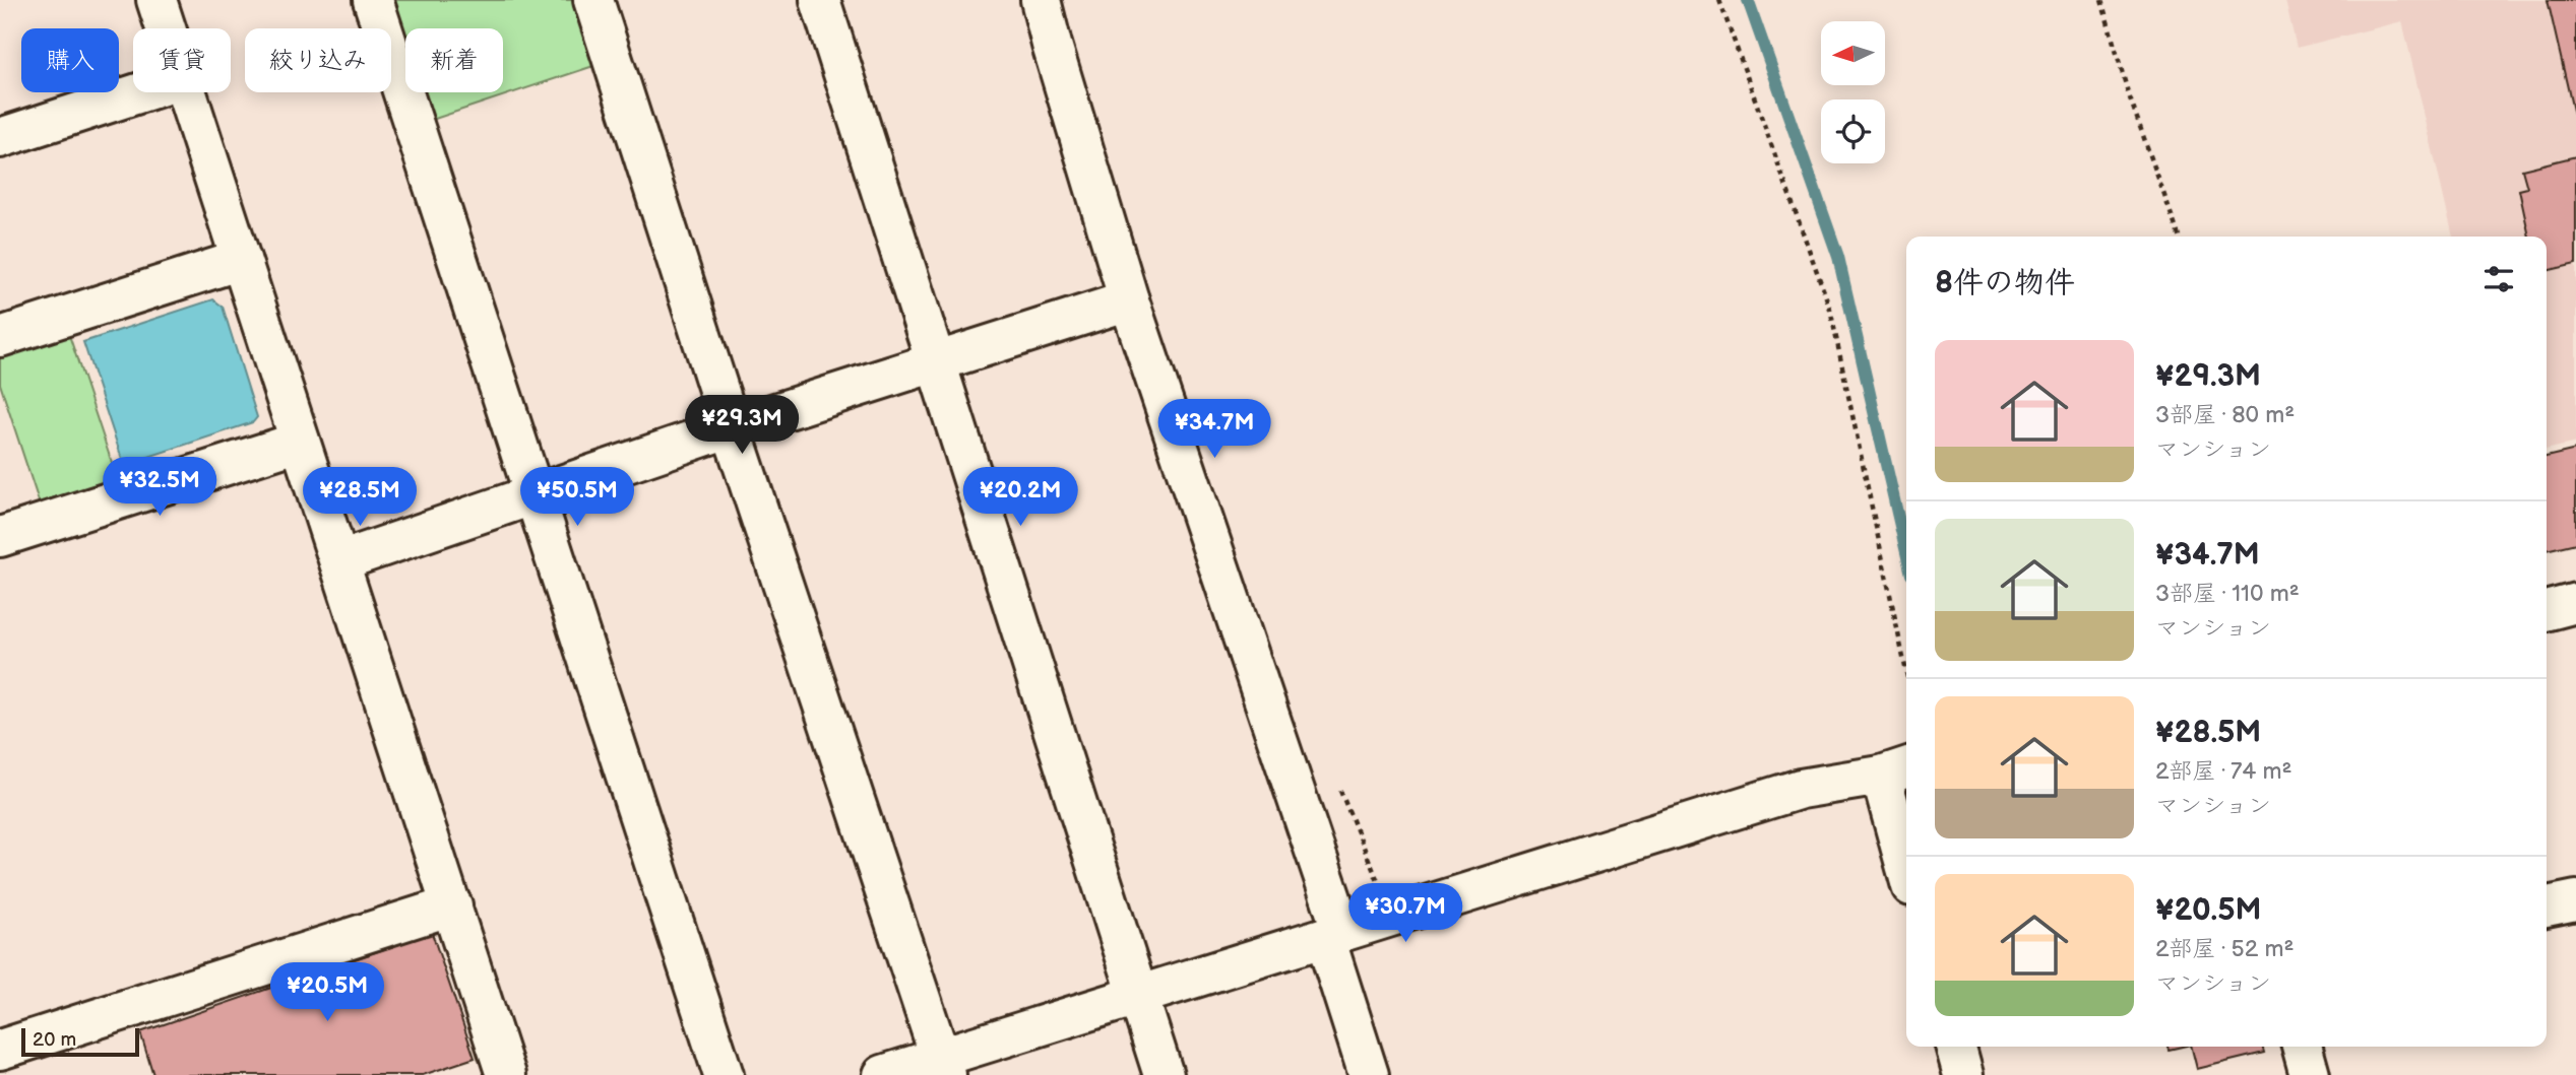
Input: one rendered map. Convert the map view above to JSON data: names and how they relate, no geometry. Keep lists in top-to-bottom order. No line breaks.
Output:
{"scale_bar":"20 m","north":"left","page":{"chip":["購入","賃貸","絞り込み","新着"],"heading":"8件の物件","list":[{"name":"¥29.3M","note":"3部屋 · 80 m² · マンション"},{"name":"¥34.7M","note":"3部屋 · 110 m² · マンション"},{"name":"¥28.5M","note":"2部屋 · 74 m² · マンション"},{"name":"¥20.5M","note":"2部屋 · 52 m² · マンション"}],"price":["¥29.3M","¥34.7M","¥32.5M","¥28.5M","¥50.5M","¥20.2M","¥30.7M","¥20.5M"],"scale":"20 m"}}
